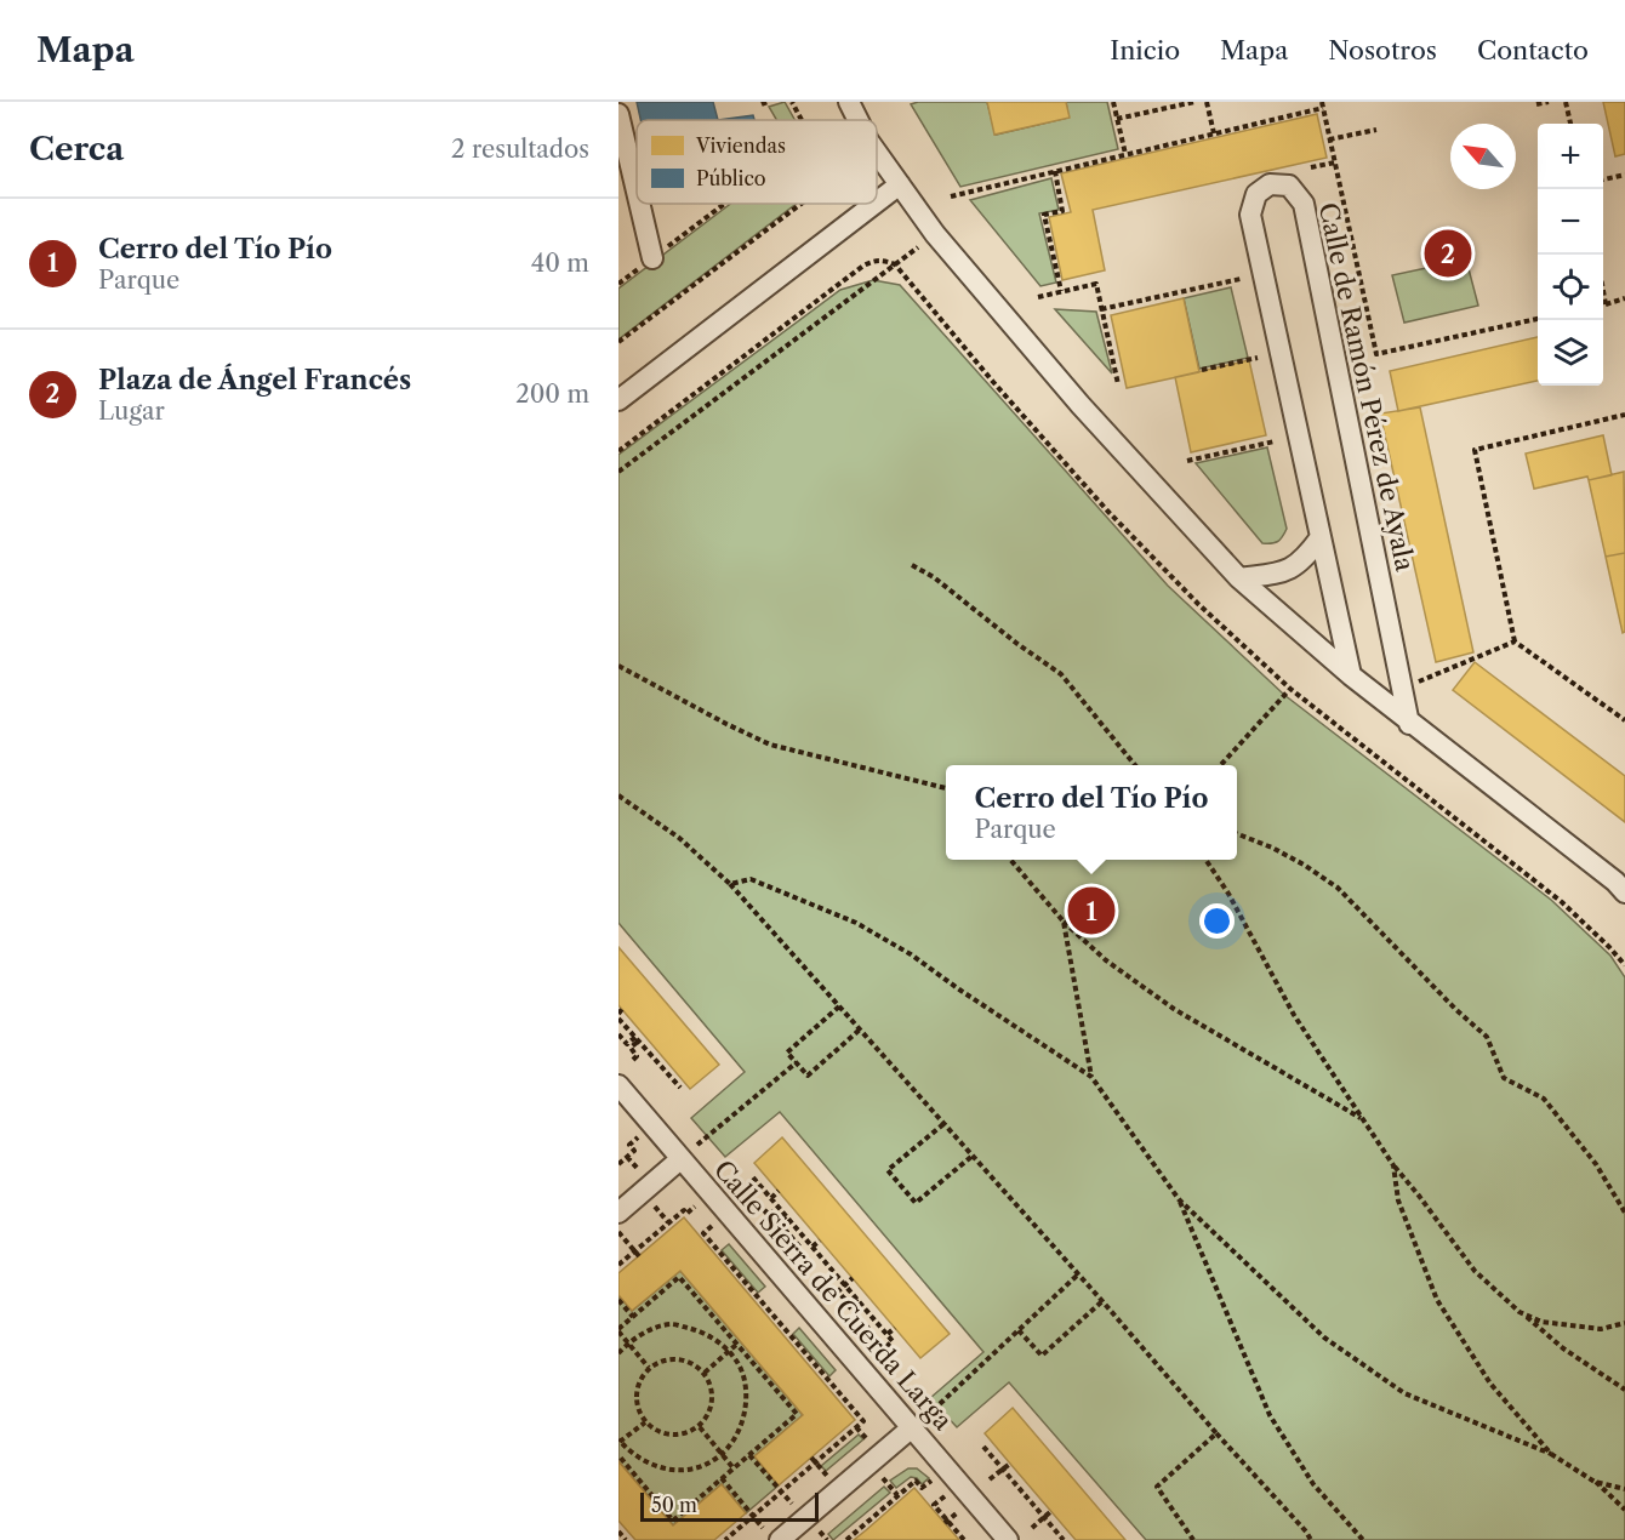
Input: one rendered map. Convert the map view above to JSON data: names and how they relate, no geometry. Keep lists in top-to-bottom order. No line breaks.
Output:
{"streets":{"street":["Calle de Ramón Pérez de Ayala","Calle Sierra de Cuerda Larga"]},"legend":["Viviendas","Público"],"scale_bar":"50 m","north":"top left","page":{"header":"Mapa","nav":["Inicio","Mapa","Nosotros","Contacto"],"heading":["Cerca","2 resultados"],"map_buttons":["+","−"],"list":[{"mark":"1","name":"Cerro del Tío Pío","note":"Parque","value":"40 m"},{"mark":"2","name":"Plaza de Ángel Francés","note":"Lugar","value":"200 m"}],"pins":["2","1"],"popup":["Cerro del Tío Pío","Parque"],"scale":"50 m"}}
